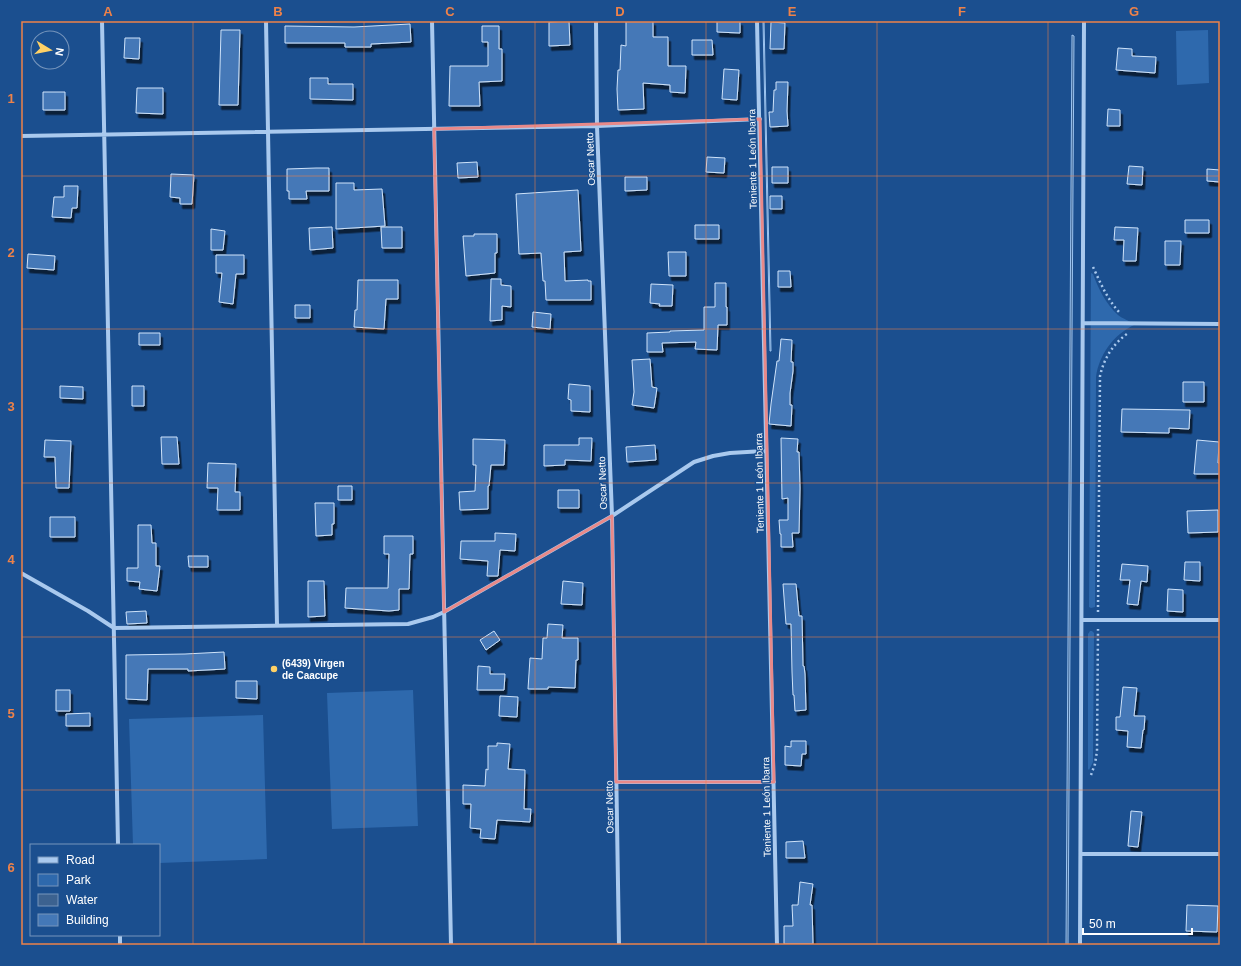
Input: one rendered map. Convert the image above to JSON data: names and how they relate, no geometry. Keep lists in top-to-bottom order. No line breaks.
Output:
{"streets":{"street":["Oscar Netto","Teniente 1 León Ibarra"]},"places":["(6439) Virgen de Caacupe"],"legend":["Road","Park","Water","Building"],"scale_bar":"50 m","north":"right","grid":{"columns":["A","B","C","D","E","F","G"],"rows":["1","2","3","4","5","6"]}}
